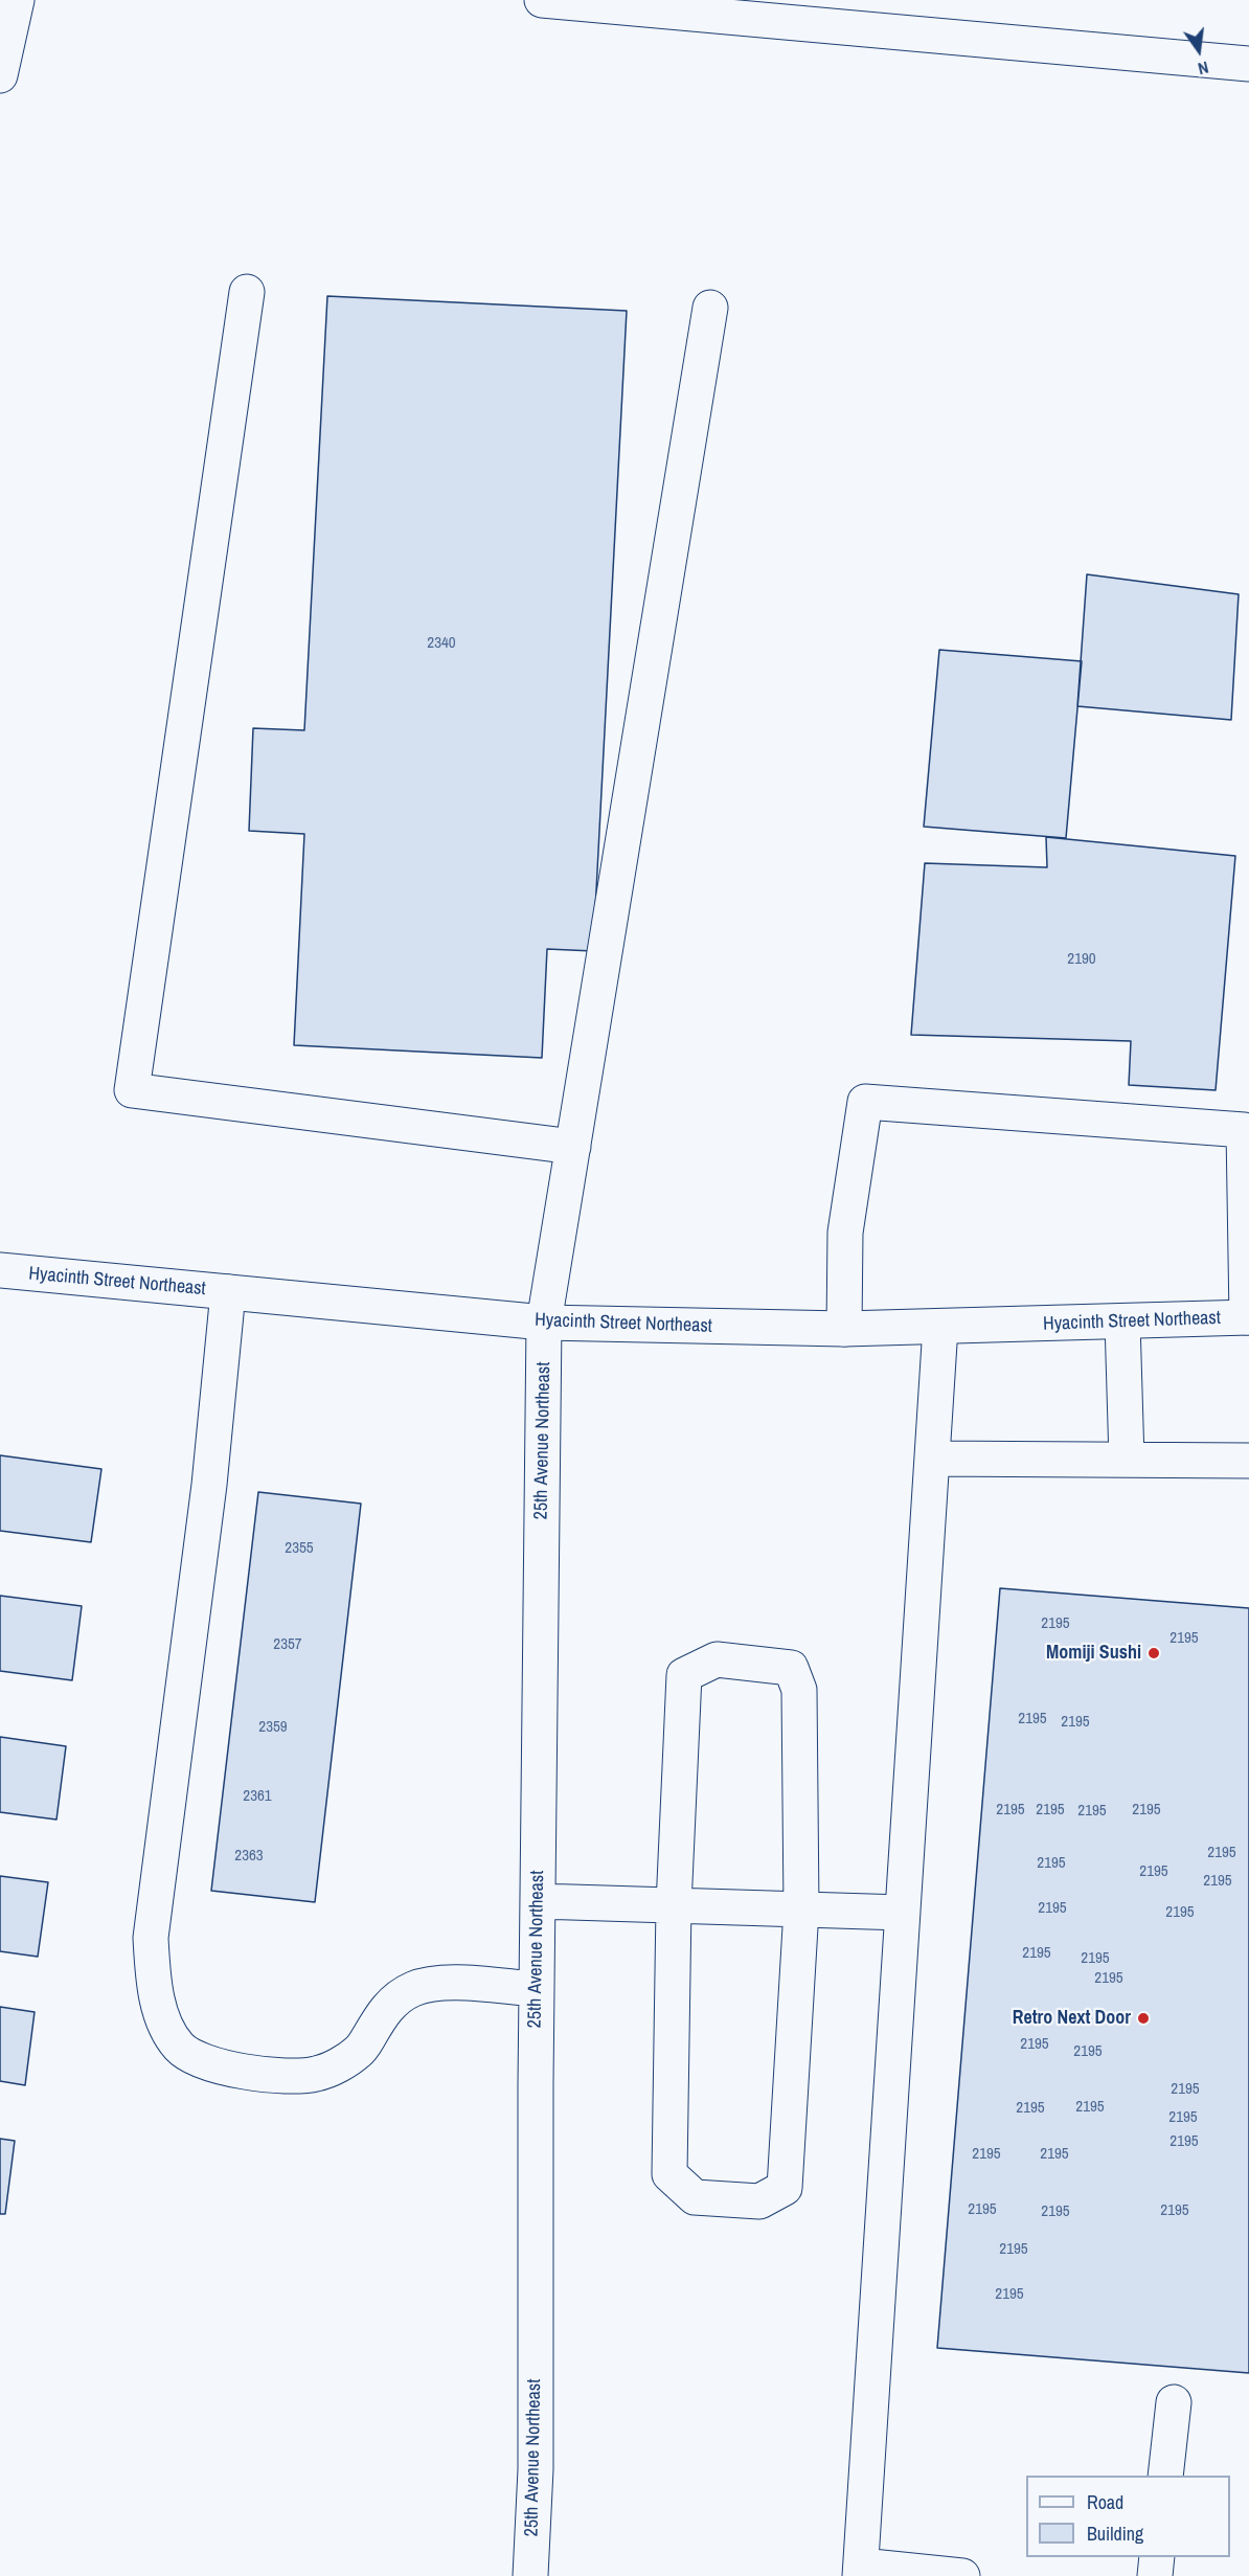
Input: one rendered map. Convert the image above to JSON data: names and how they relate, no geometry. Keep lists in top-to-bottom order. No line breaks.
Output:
{"streets":{"main road":["Hyacinth Street Northeast","25th Avenue Northeast"]},"crossings":[["Hyacinth Street Northeast","25th Avenue Northeast"]],"places":["Momiji Sushi","Retro Next Door"],"house_numbers":["2340","2190","2355","2195","2195","2357","2195","2195","2359","2361","2195","2195","2195","2195","2195","2363","2195","2195","2195","2195","2195","2195","2195","2195","2195","2195","2195","2195","2195","2195","2195","2195","2195","2195","2195","2195","2195","2195"],"legend":["Road","Building"],"north":"bottom"}
